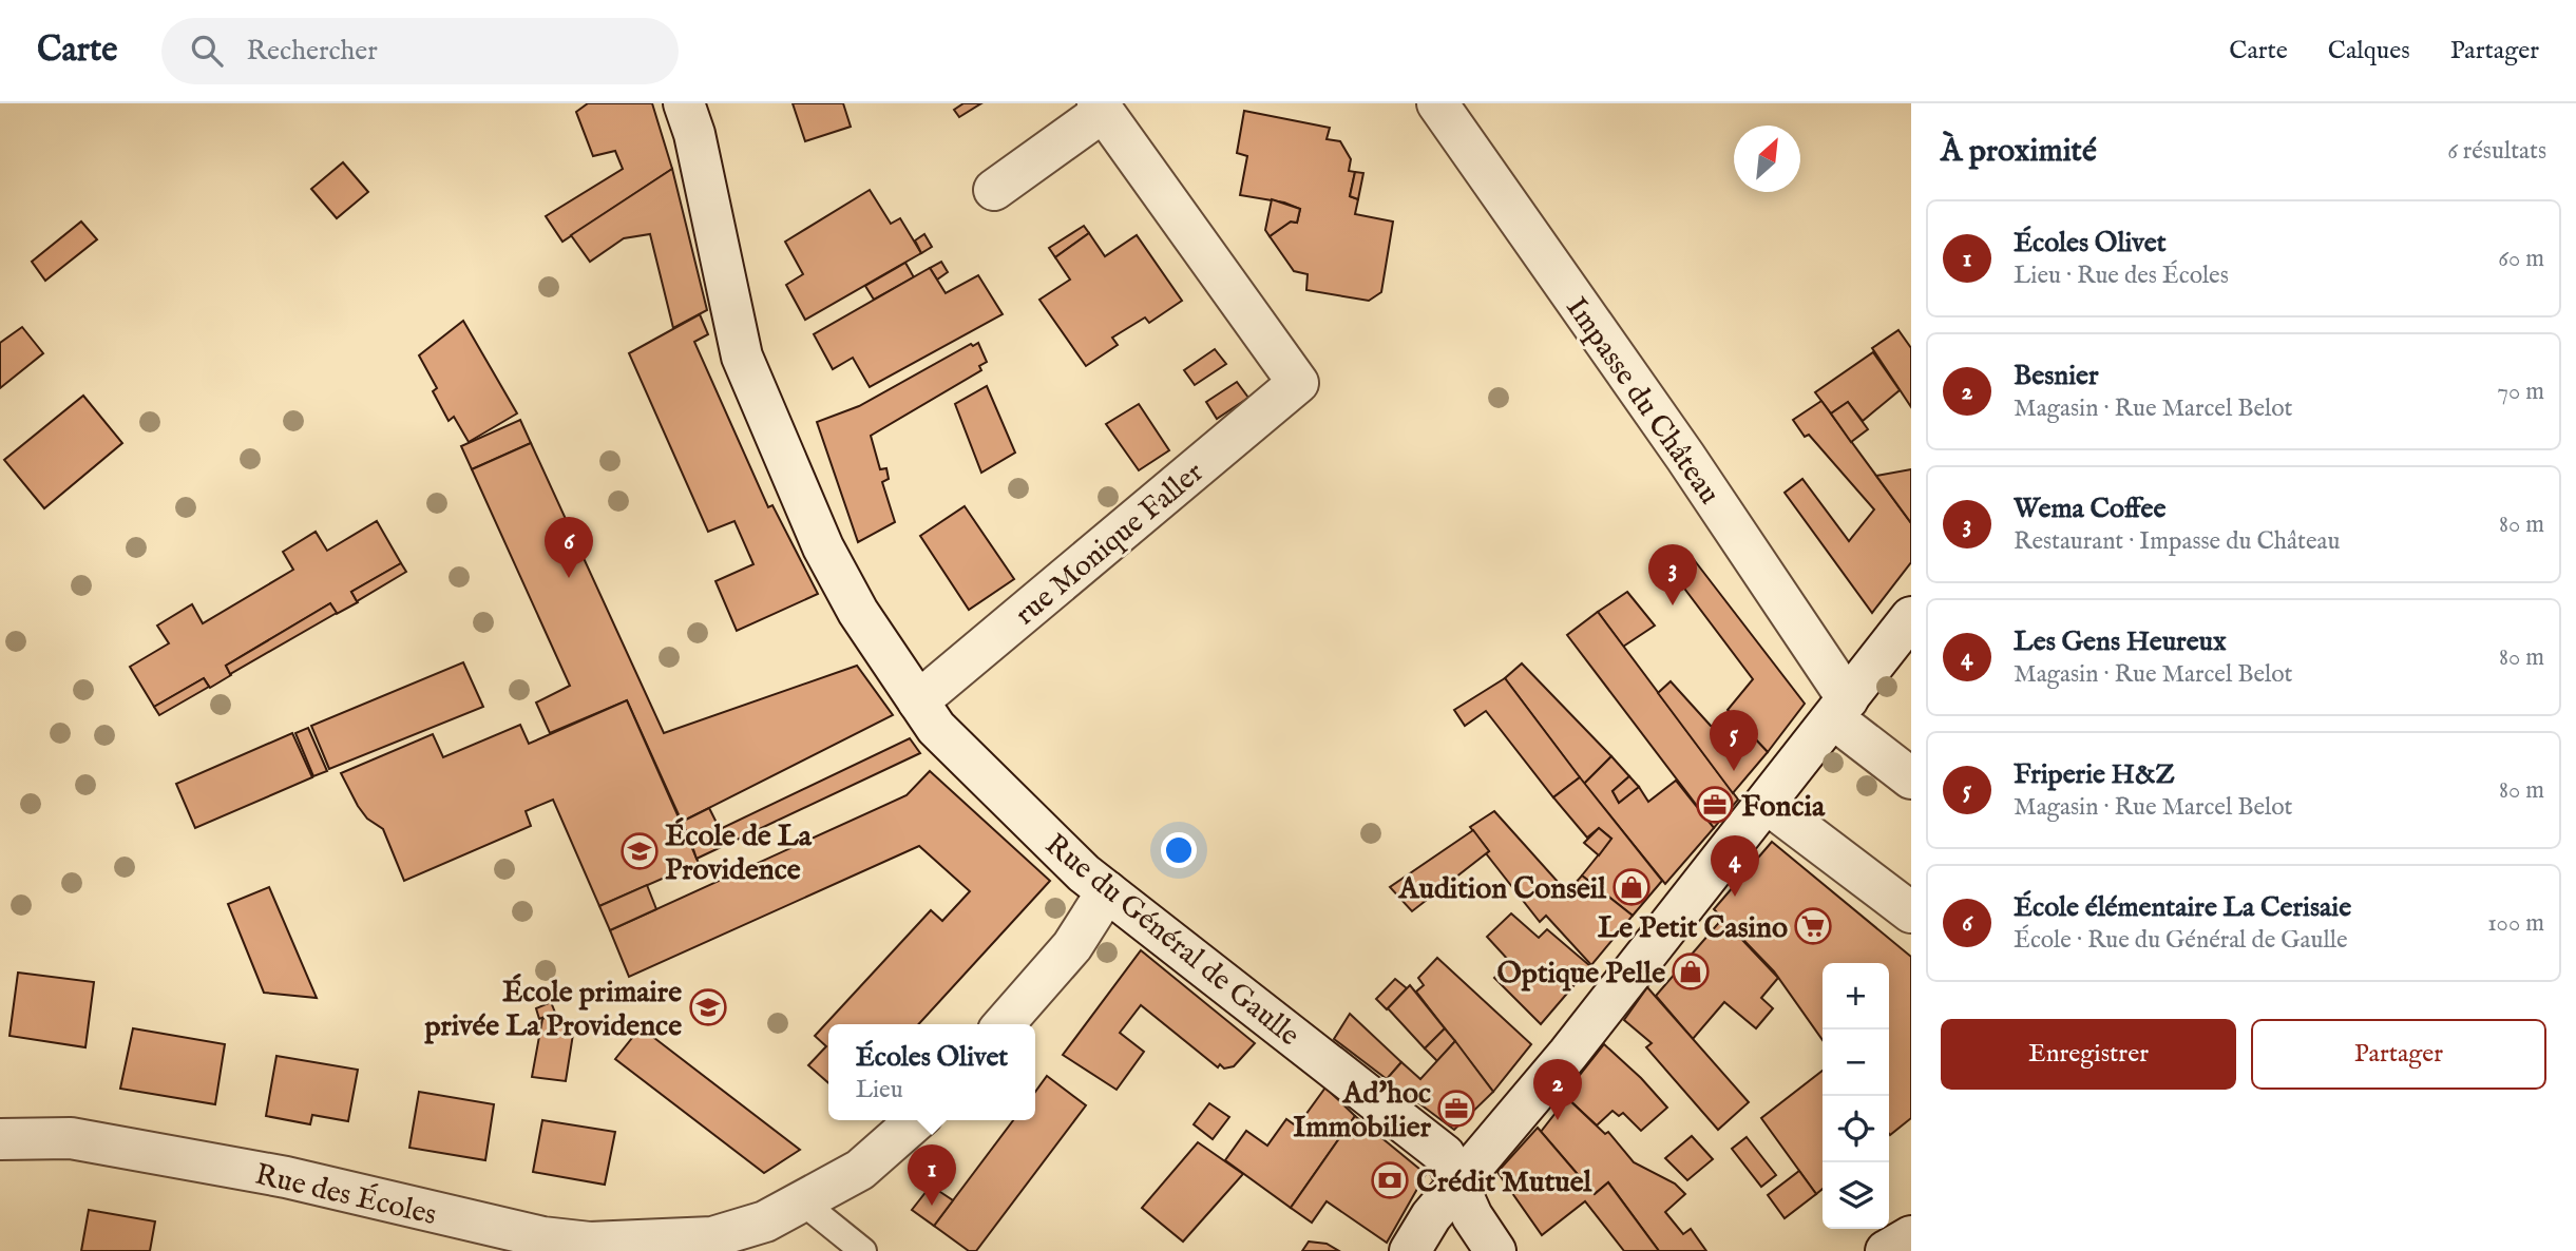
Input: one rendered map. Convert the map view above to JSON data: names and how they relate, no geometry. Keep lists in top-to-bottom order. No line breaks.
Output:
{"streets":{"street":["Impasse du Château","rue Monique Faller","Rue du Général de Gaulle","Rue des Écoles"]},"crossings":[["rue Monique Faller","Rue du Général de Gaulle"]],"places":{"office":["Foncia","Ad'hoc Immobilier"],"school or university":["École de La Providence","École primaire privée La Providence"],"shop":["Audition Conseil","Optique Pelle"],"supermarket":["Le Petit Casino"],"bank":["Crédit Mutuel"]},"north":"top right","page":{"header":"Carte","search":"Rechercher","nav":["Carte","Calques","Partager"],"heading":["À proximité","6 résultats"],"list":[{"mark":"1","name":"Écoles Olivet","note":"Lieu · Rue des Écoles","value":"60 m"},{"mark":"2","name":"Besnier","note":"Magasin · Rue Marcel Belot","value":"70 m"},{"mark":"3","name":"Wema Coffee","note":"Restaurant · Impasse du Château","value":"80 m"},{"mark":"4","name":"Les Gens Heureux","note":"Magasin · Rue Marcel Belot","value":"80 m"},{"mark":"5","name":"Friperie H&Z","note":"Magasin · Rue Marcel Belot","value":"80 m"},{"mark":"6","name":"École élémentaire La Cerisaie","note":"École · Rue du Général de Gaulle","value":"100 m"}],"pins":["6","3","5","4","2","1"],"map_buttons":["+","−"],"buttons":["Enregistrer","Partager"],"popup":["Écoles Olivet","Lieu"]}}
